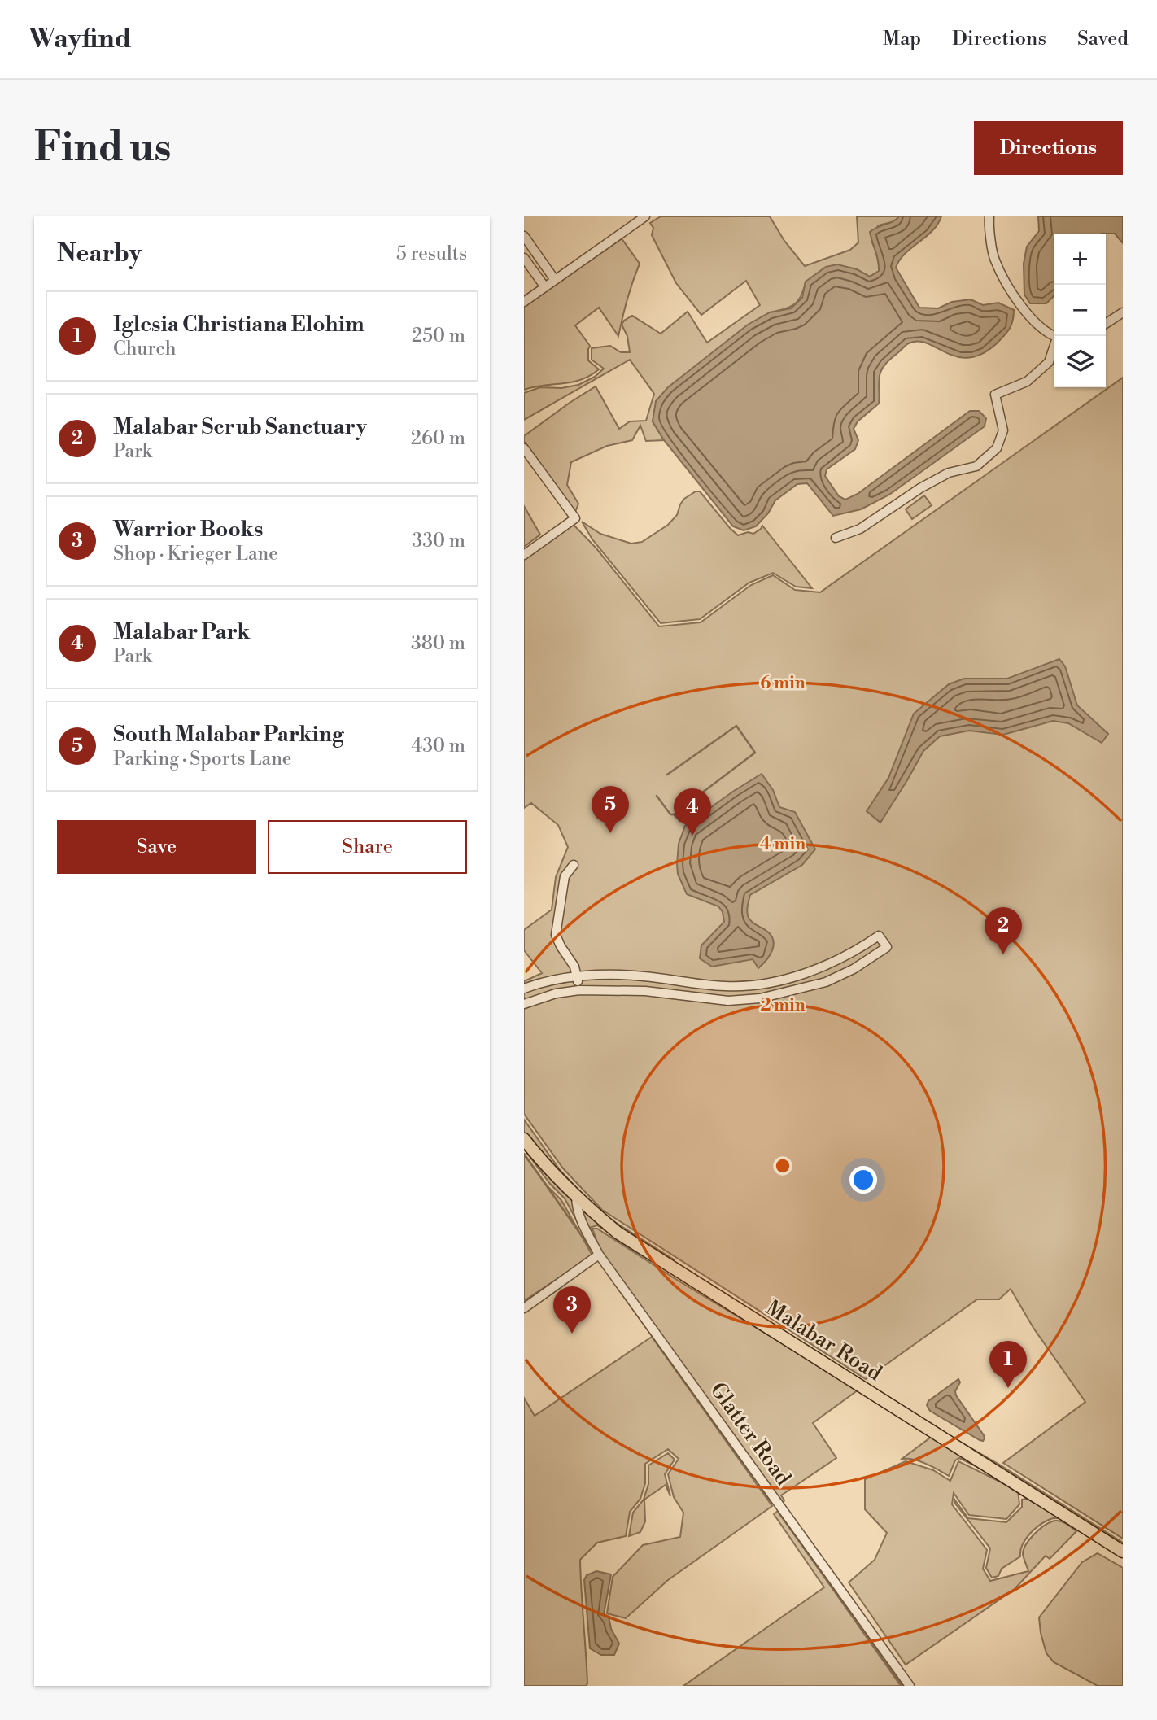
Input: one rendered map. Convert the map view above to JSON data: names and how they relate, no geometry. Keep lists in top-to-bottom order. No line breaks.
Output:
{"streets":{"main road":["Malabar Road"],"street":["Glatter Road"]},"crossings":[["Malabar Road","Glatter Road"]],"page":{"header":"Wayfind","nav":["Map","Directions","Saved"],"buttons":["Directions",["Save","Share"]],"title":"Find us","heading":["Nearby","5 results"],"map_buttons":["+","−"],"list":[{"mark":"1","name":"Iglesia Christiana Elohim","note":"Church","value":"250 m"},{"mark":"2","name":"Malabar Scrub Sanctuary","note":"Park","value":"260 m"},{"mark":"3","name":"Warrior Books","note":"Shop · Krieger Lane","value":"330 m"},{"mark":"4","name":"Malabar Park","note":"Park","value":"380 m"},{"mark":"5","name":"South Malabar Parking","note":"Parking · Sports Lane","value":"430 m"}],"pins":["5","4","2","3","1"]},"rings":["6 min","4 min","2 min"]}
